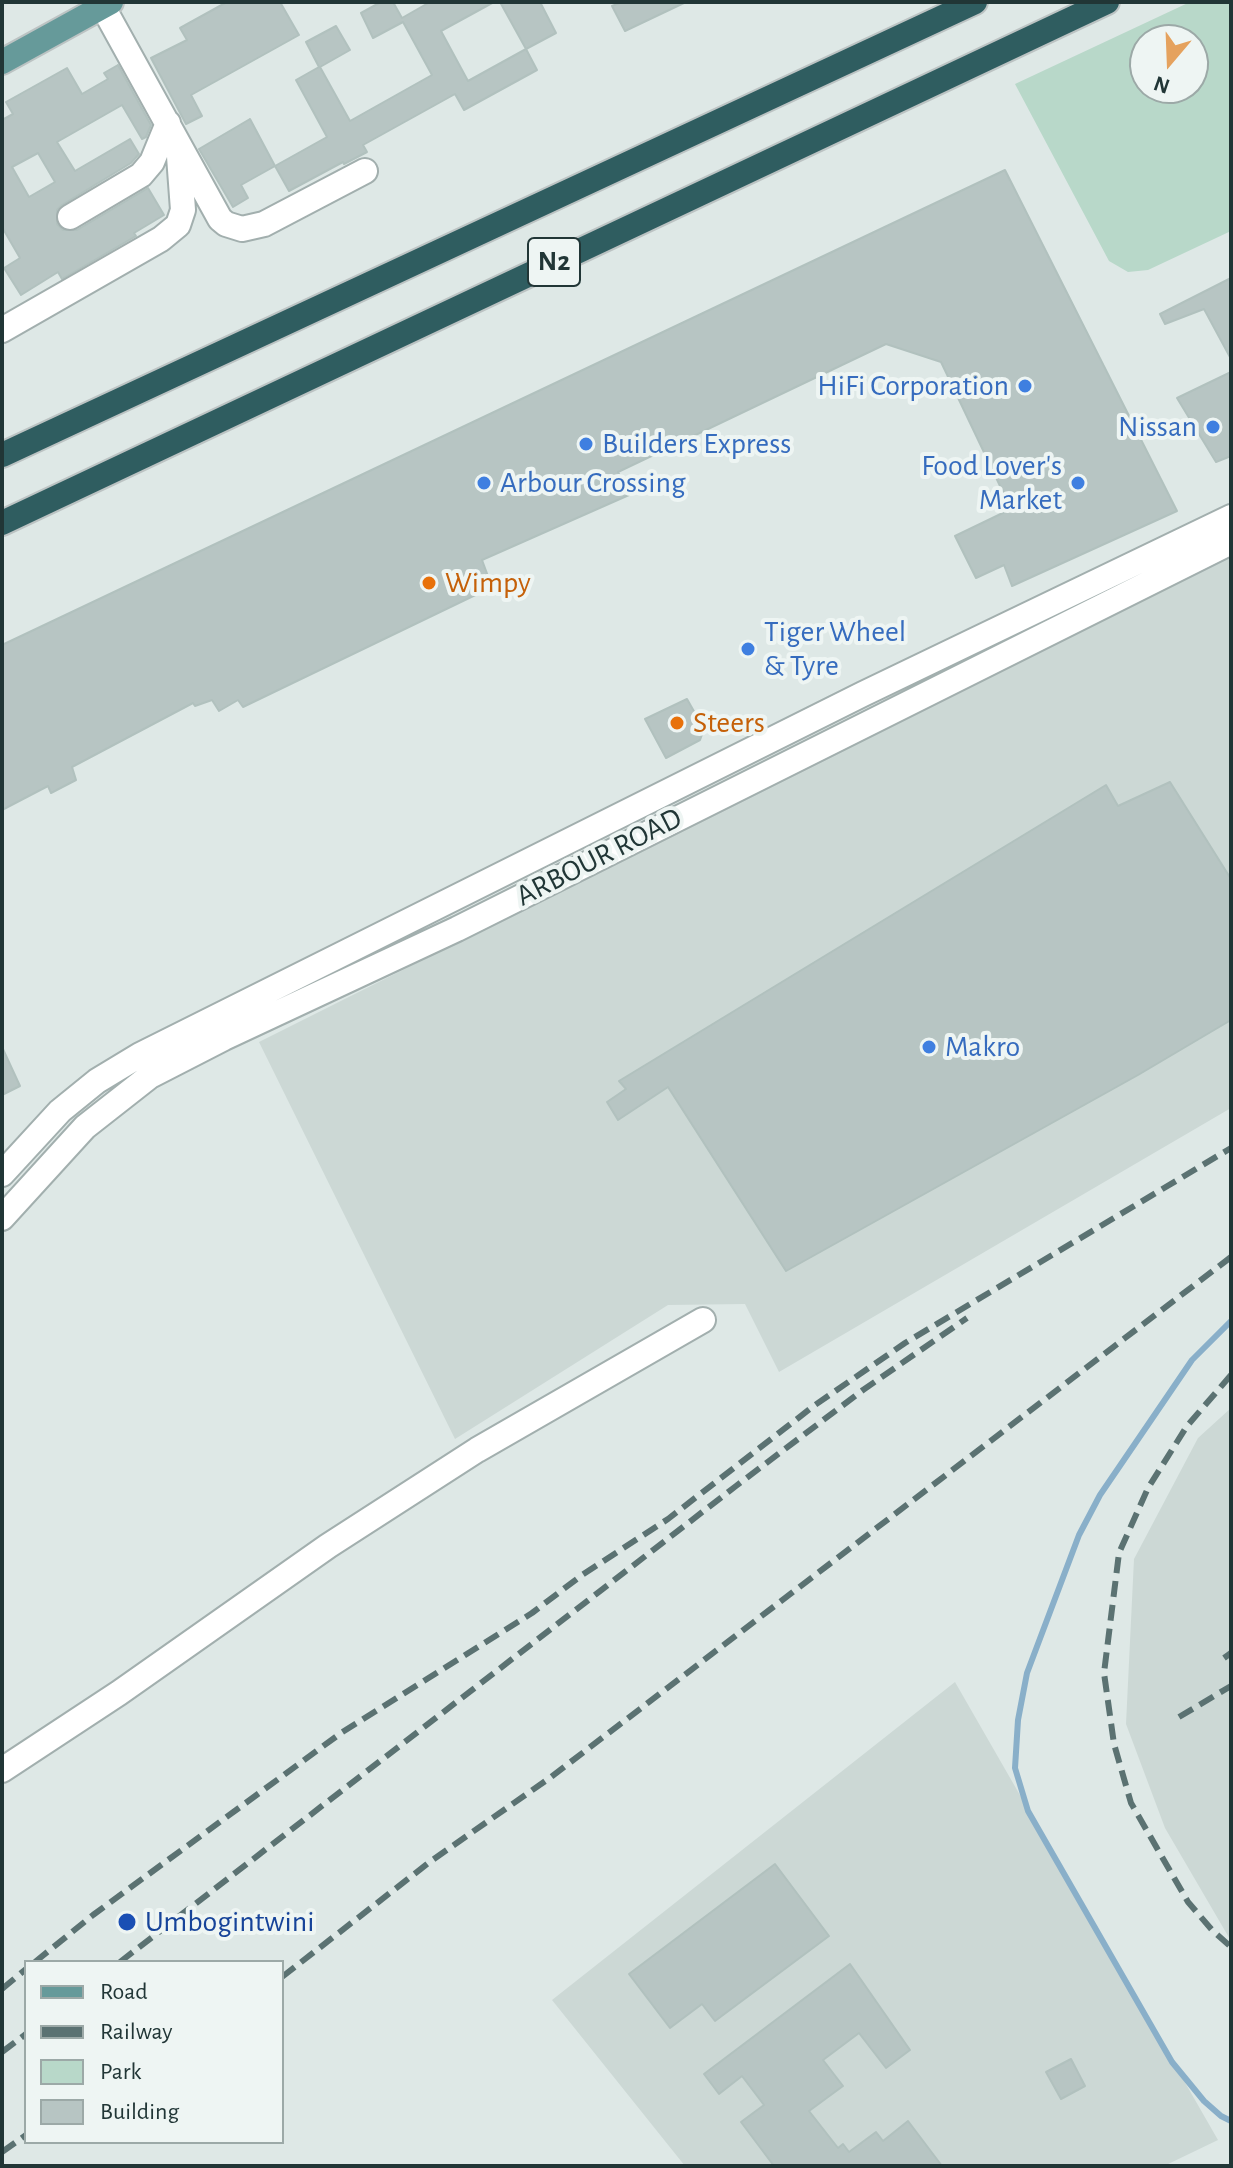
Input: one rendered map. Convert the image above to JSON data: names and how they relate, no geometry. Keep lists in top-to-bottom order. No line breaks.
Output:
{"streets":{"highway":["N2"],"street":["ARBOUR ROAD"]},"places":["HiFi Corporation","Nissan","Builders Express","Arbour Crossing","Food Lover's Market","Wimpy","Tiger Wheel & Tyre","Steers","Makro","Umbogintwini"],"legend":["Road","Railway","Park","Building"],"north":"bottom"}
